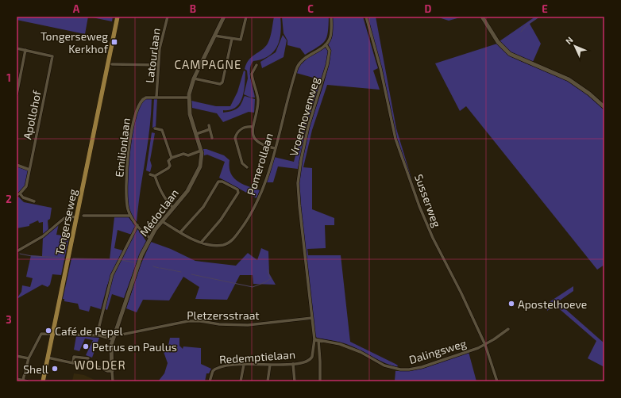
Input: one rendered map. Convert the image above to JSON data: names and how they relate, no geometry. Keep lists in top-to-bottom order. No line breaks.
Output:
{"streets":{"main road":["Tongerseweg"],"street":["Latourlaan","Apollohof","Vroenhovenweg","Emilionlaan","Pomerollaan","Susserweg","Médoclaan","Pletzersstraat","Dalingsweg","Redemptielaan"]},"crossings":[["Latourlaan","Emilionlaan"],["Vroenhovenweg","Pomerollaan"],["Vroenhovenweg","Pletzersstraat"],["Vroenhovenweg","Redemptielaan"],["Emilionlaan","Médoclaan"],["Pomerollaan","Médoclaan"],["Susserweg","Dalingsweg"],["Médoclaan","Pletzersstraat"],["Pletzersstraat","Redemptielaan"],["Dalingsweg","Redemptielaan"]],"districts":["CAMPAGNE","WOLDER"],"places":{"transit":["Tongerseweg Kerkhof"],"other":["Apostelhoeve","Café de Pepel","Petrus en Paulus","Shell"]},"north":"top left","grid":{"columns":["A","B","C","D","E"],"rows":["1","2","3"]}}
